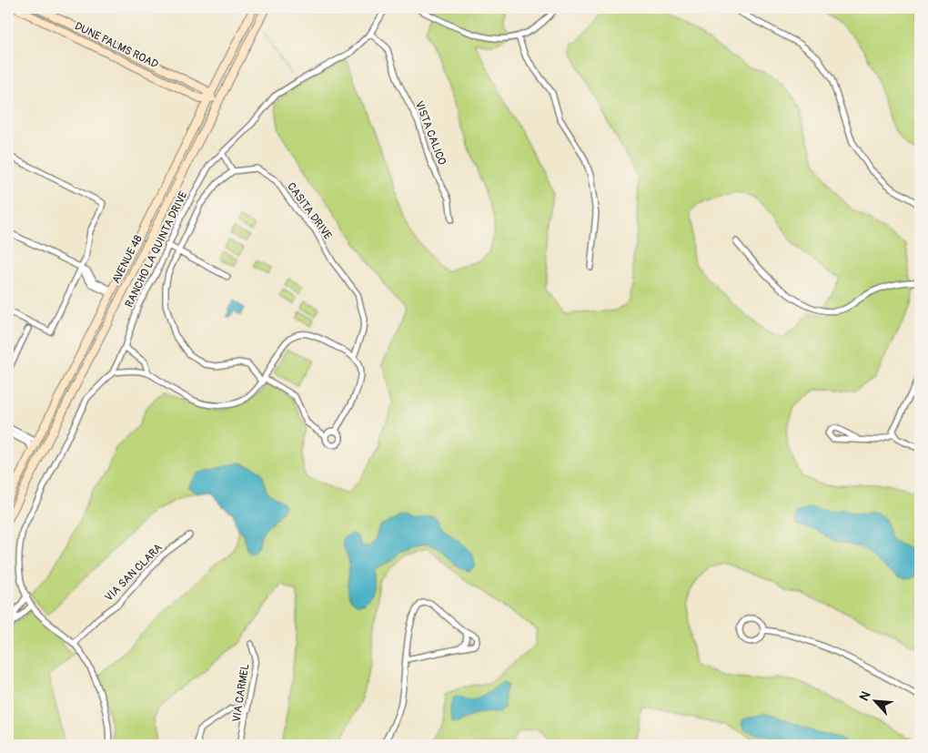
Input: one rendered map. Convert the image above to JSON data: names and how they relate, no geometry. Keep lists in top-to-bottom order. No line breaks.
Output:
{"streets":{"main road":["DUNE PALMS ROAD","AVENUE 48"],"street":["VISTA CALICO","CASITA DRIVE","RANCHO LA QUINTA DRIVE","VIA SAN CLARA","VIA CARMEL"]},"crossings":[["DUNE PALMS ROAD","AVENUE 48"],["VISTA CALICO","RANCHO LA QUINTA DRIVE"],["RANCHO LA QUINTA DRIVE","VIA SAN CLARA"]],"north":"top left"}
